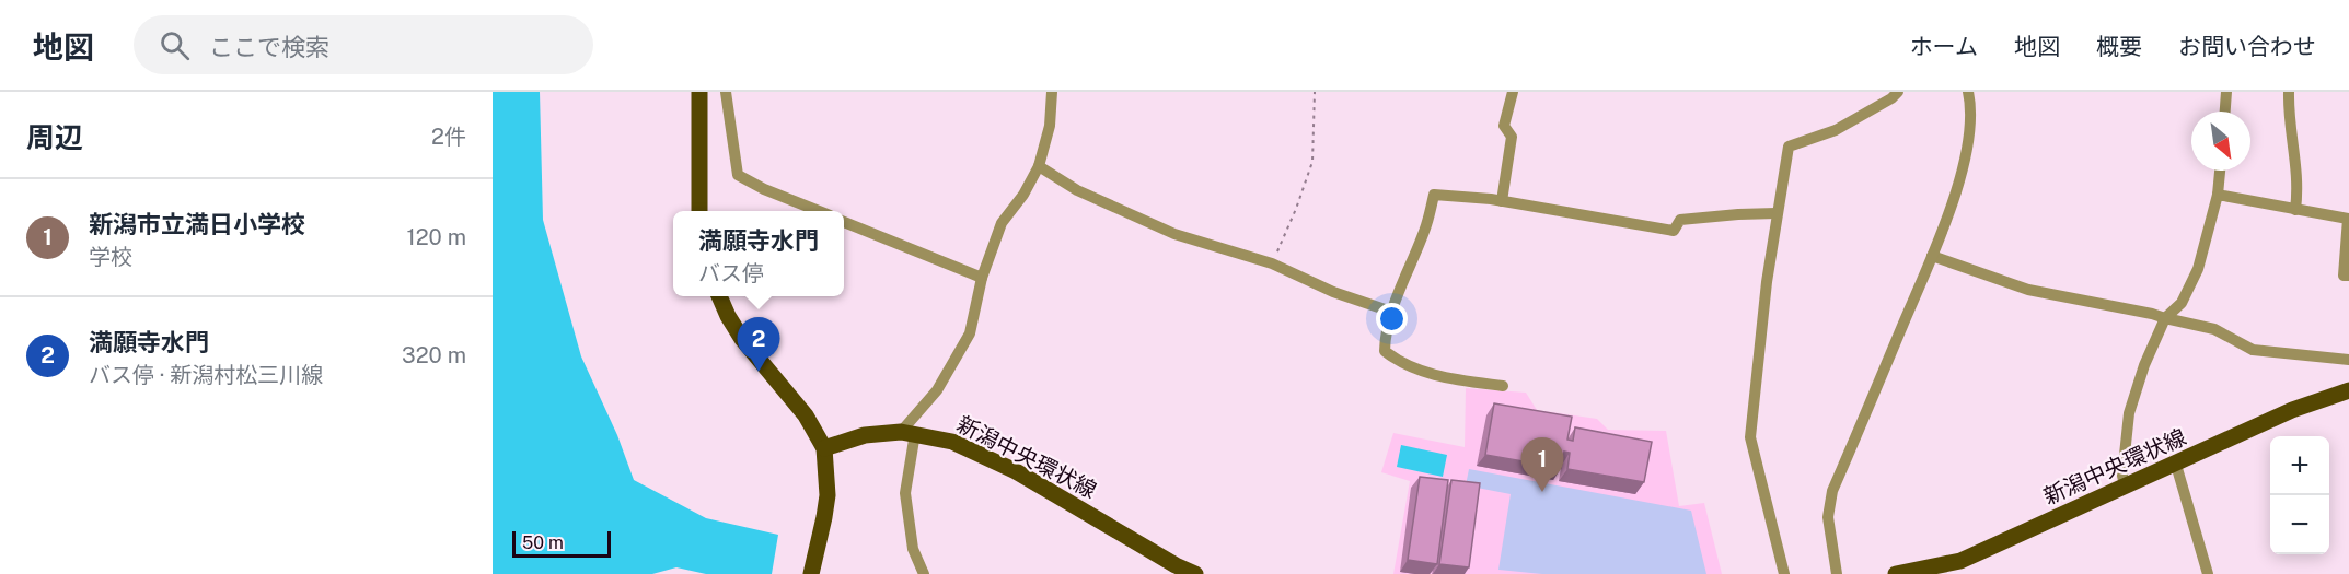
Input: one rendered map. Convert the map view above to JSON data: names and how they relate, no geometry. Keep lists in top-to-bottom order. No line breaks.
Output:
{"streets":{"main road":["新潟中央環状線"]},"scale_bar":"50 m","north":"bottom right","page":{"header":"地図","search":"ここで検索","nav":["ホーム","地図","概要","お問い合わせ"],"heading":["周辺","2件"],"list":[{"mark":"1","name":"新潟市立満日小学校","note":"学校","value":"120 m"},{"mark":"2","name":"満願寺水門","note":"バス停 · 新潟村松三川線","value":"320 m"}],"popup":["満願寺水門","バス停"],"pins":["2","1"],"map_buttons":["+","−"],"scale":"50 m"}}
